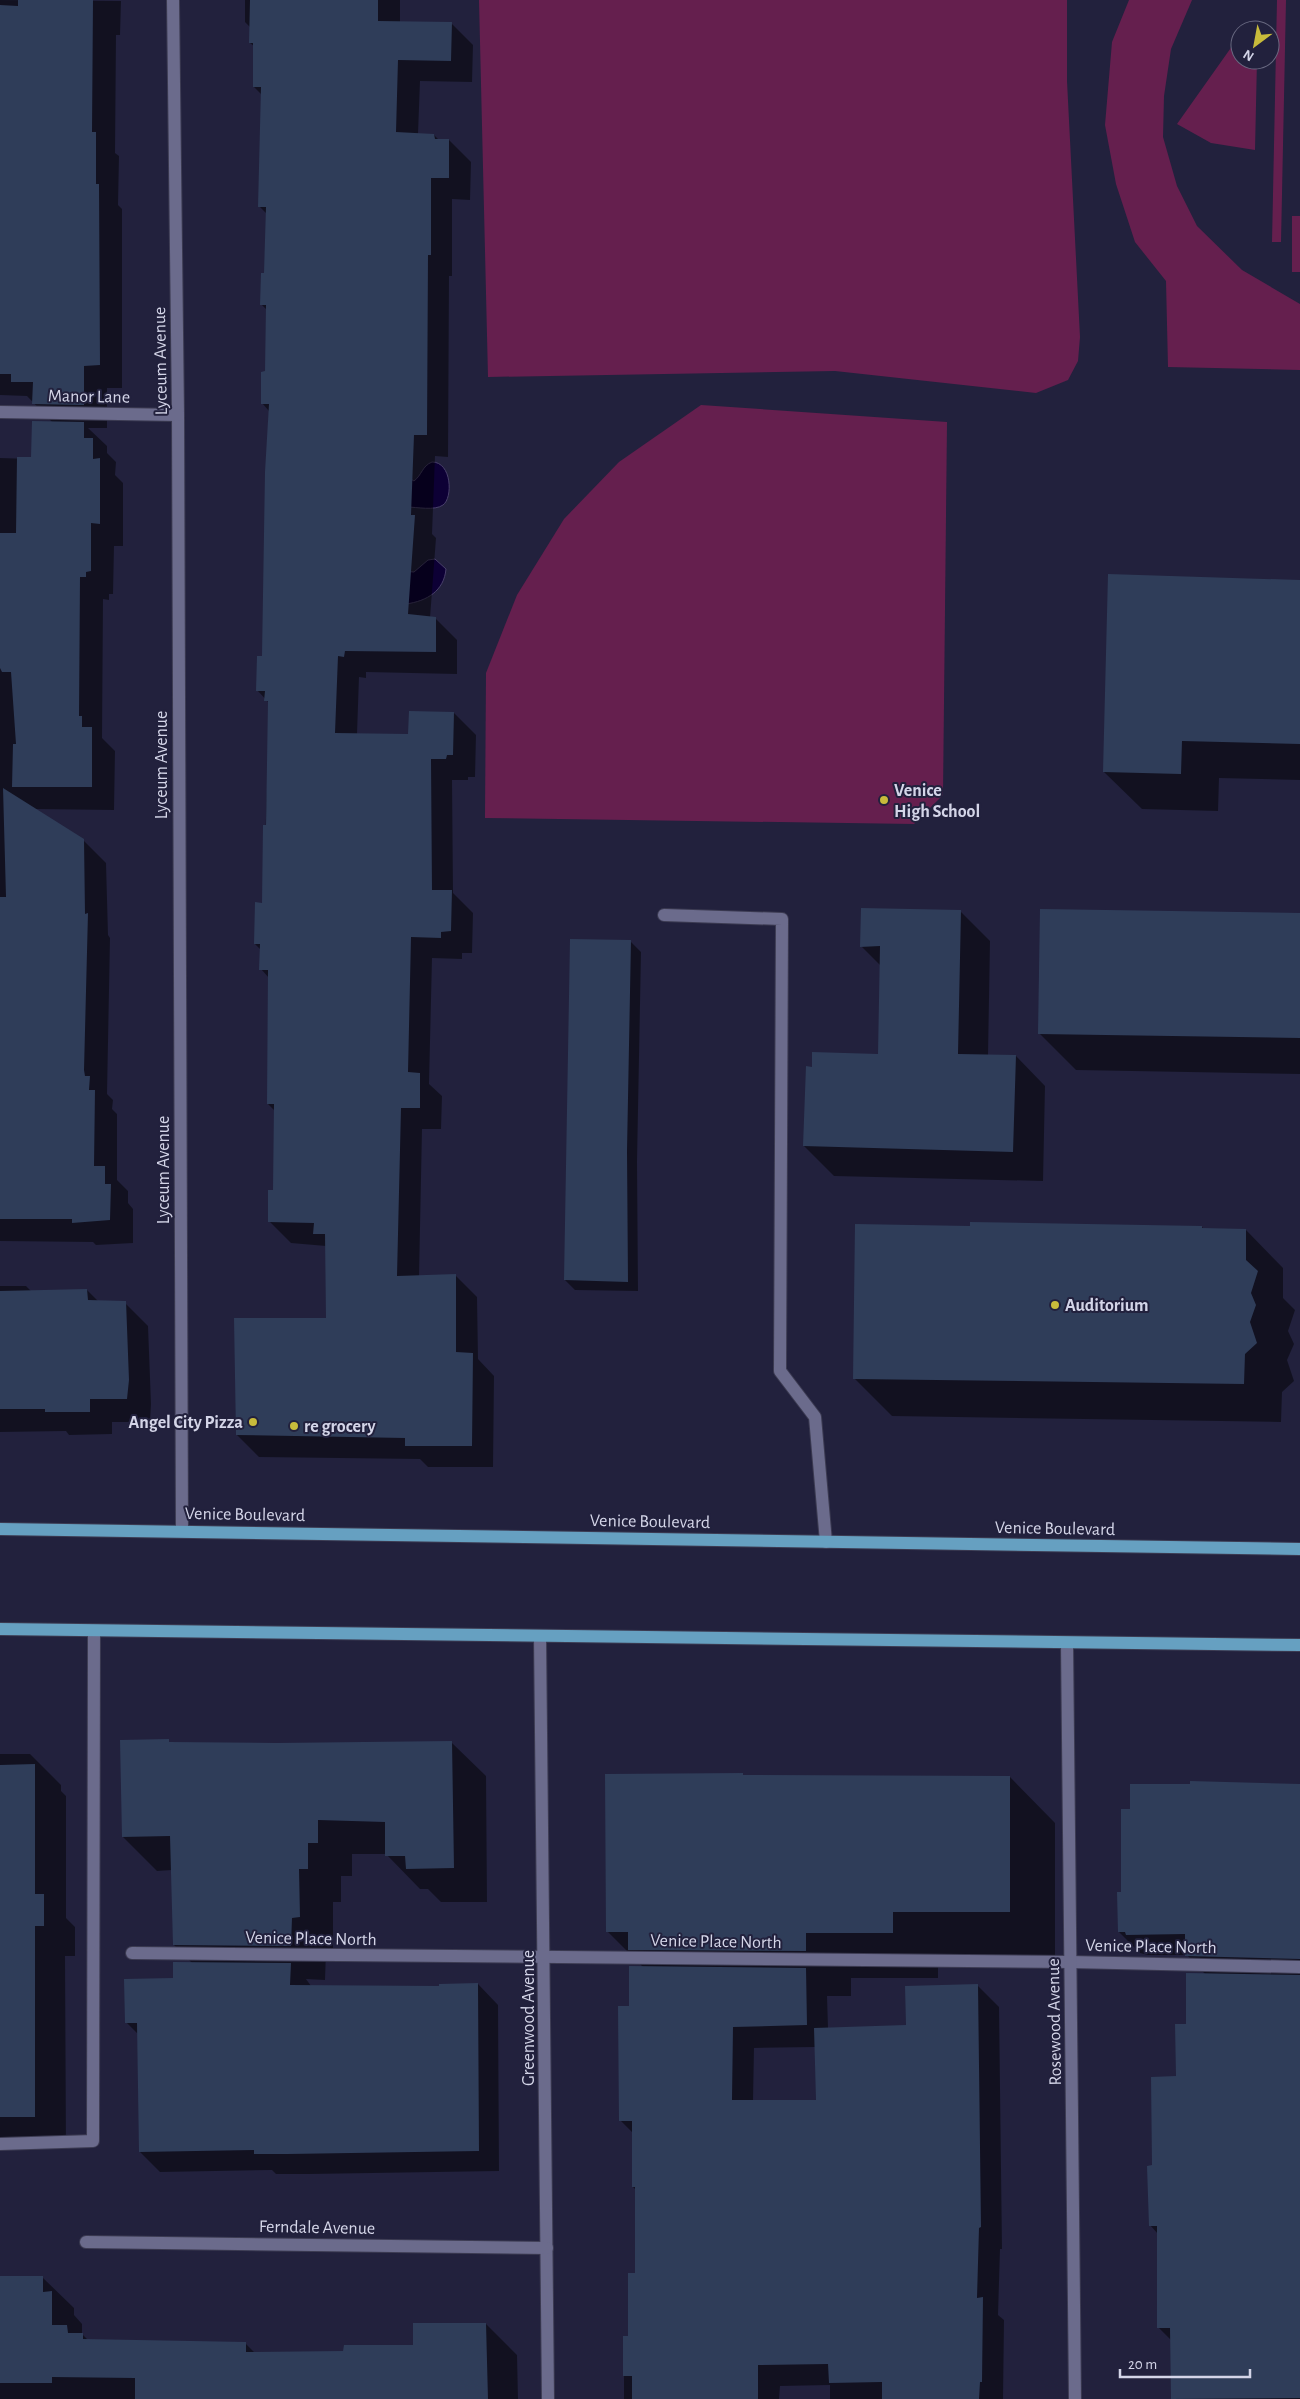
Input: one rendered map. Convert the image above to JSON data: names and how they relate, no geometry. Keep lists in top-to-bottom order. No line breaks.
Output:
{"streets":{"main road":["Venice Boulevard"],"street":["Lyceum Avenue","Manor Lane","Venice Place North","Greenwood Avenue","Rosewood Avenue","Ferndale Avenue"]},"crossings":[["Lyceum Avenue","Manor Lane"],["Lyceum Avenue","Venice Boulevard"],["Venice Place North","Greenwood Avenue"],["Venice Place North","Rosewood Avenue"],["Greenwood Avenue","Ferndale Avenue"]],"places":["Venice High School","Auditorium","Angel City Pizza","re grocery"],"scale_bar":"20 m","north":"bottom left"}
